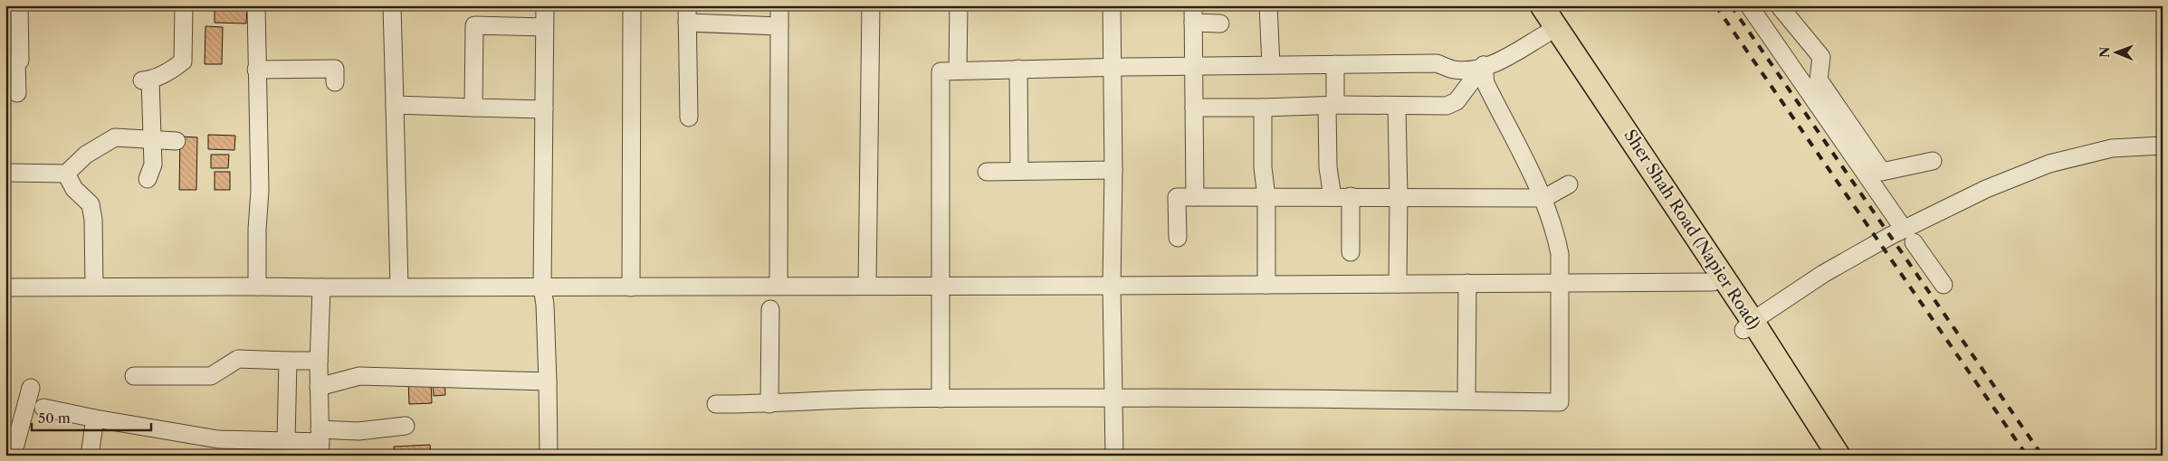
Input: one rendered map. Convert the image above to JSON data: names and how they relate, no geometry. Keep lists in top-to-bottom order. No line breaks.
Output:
{"streets":{"main road":["Sher Shah Road (Napier Road)"]},"scale_bar":"50 m","north":"left"}
